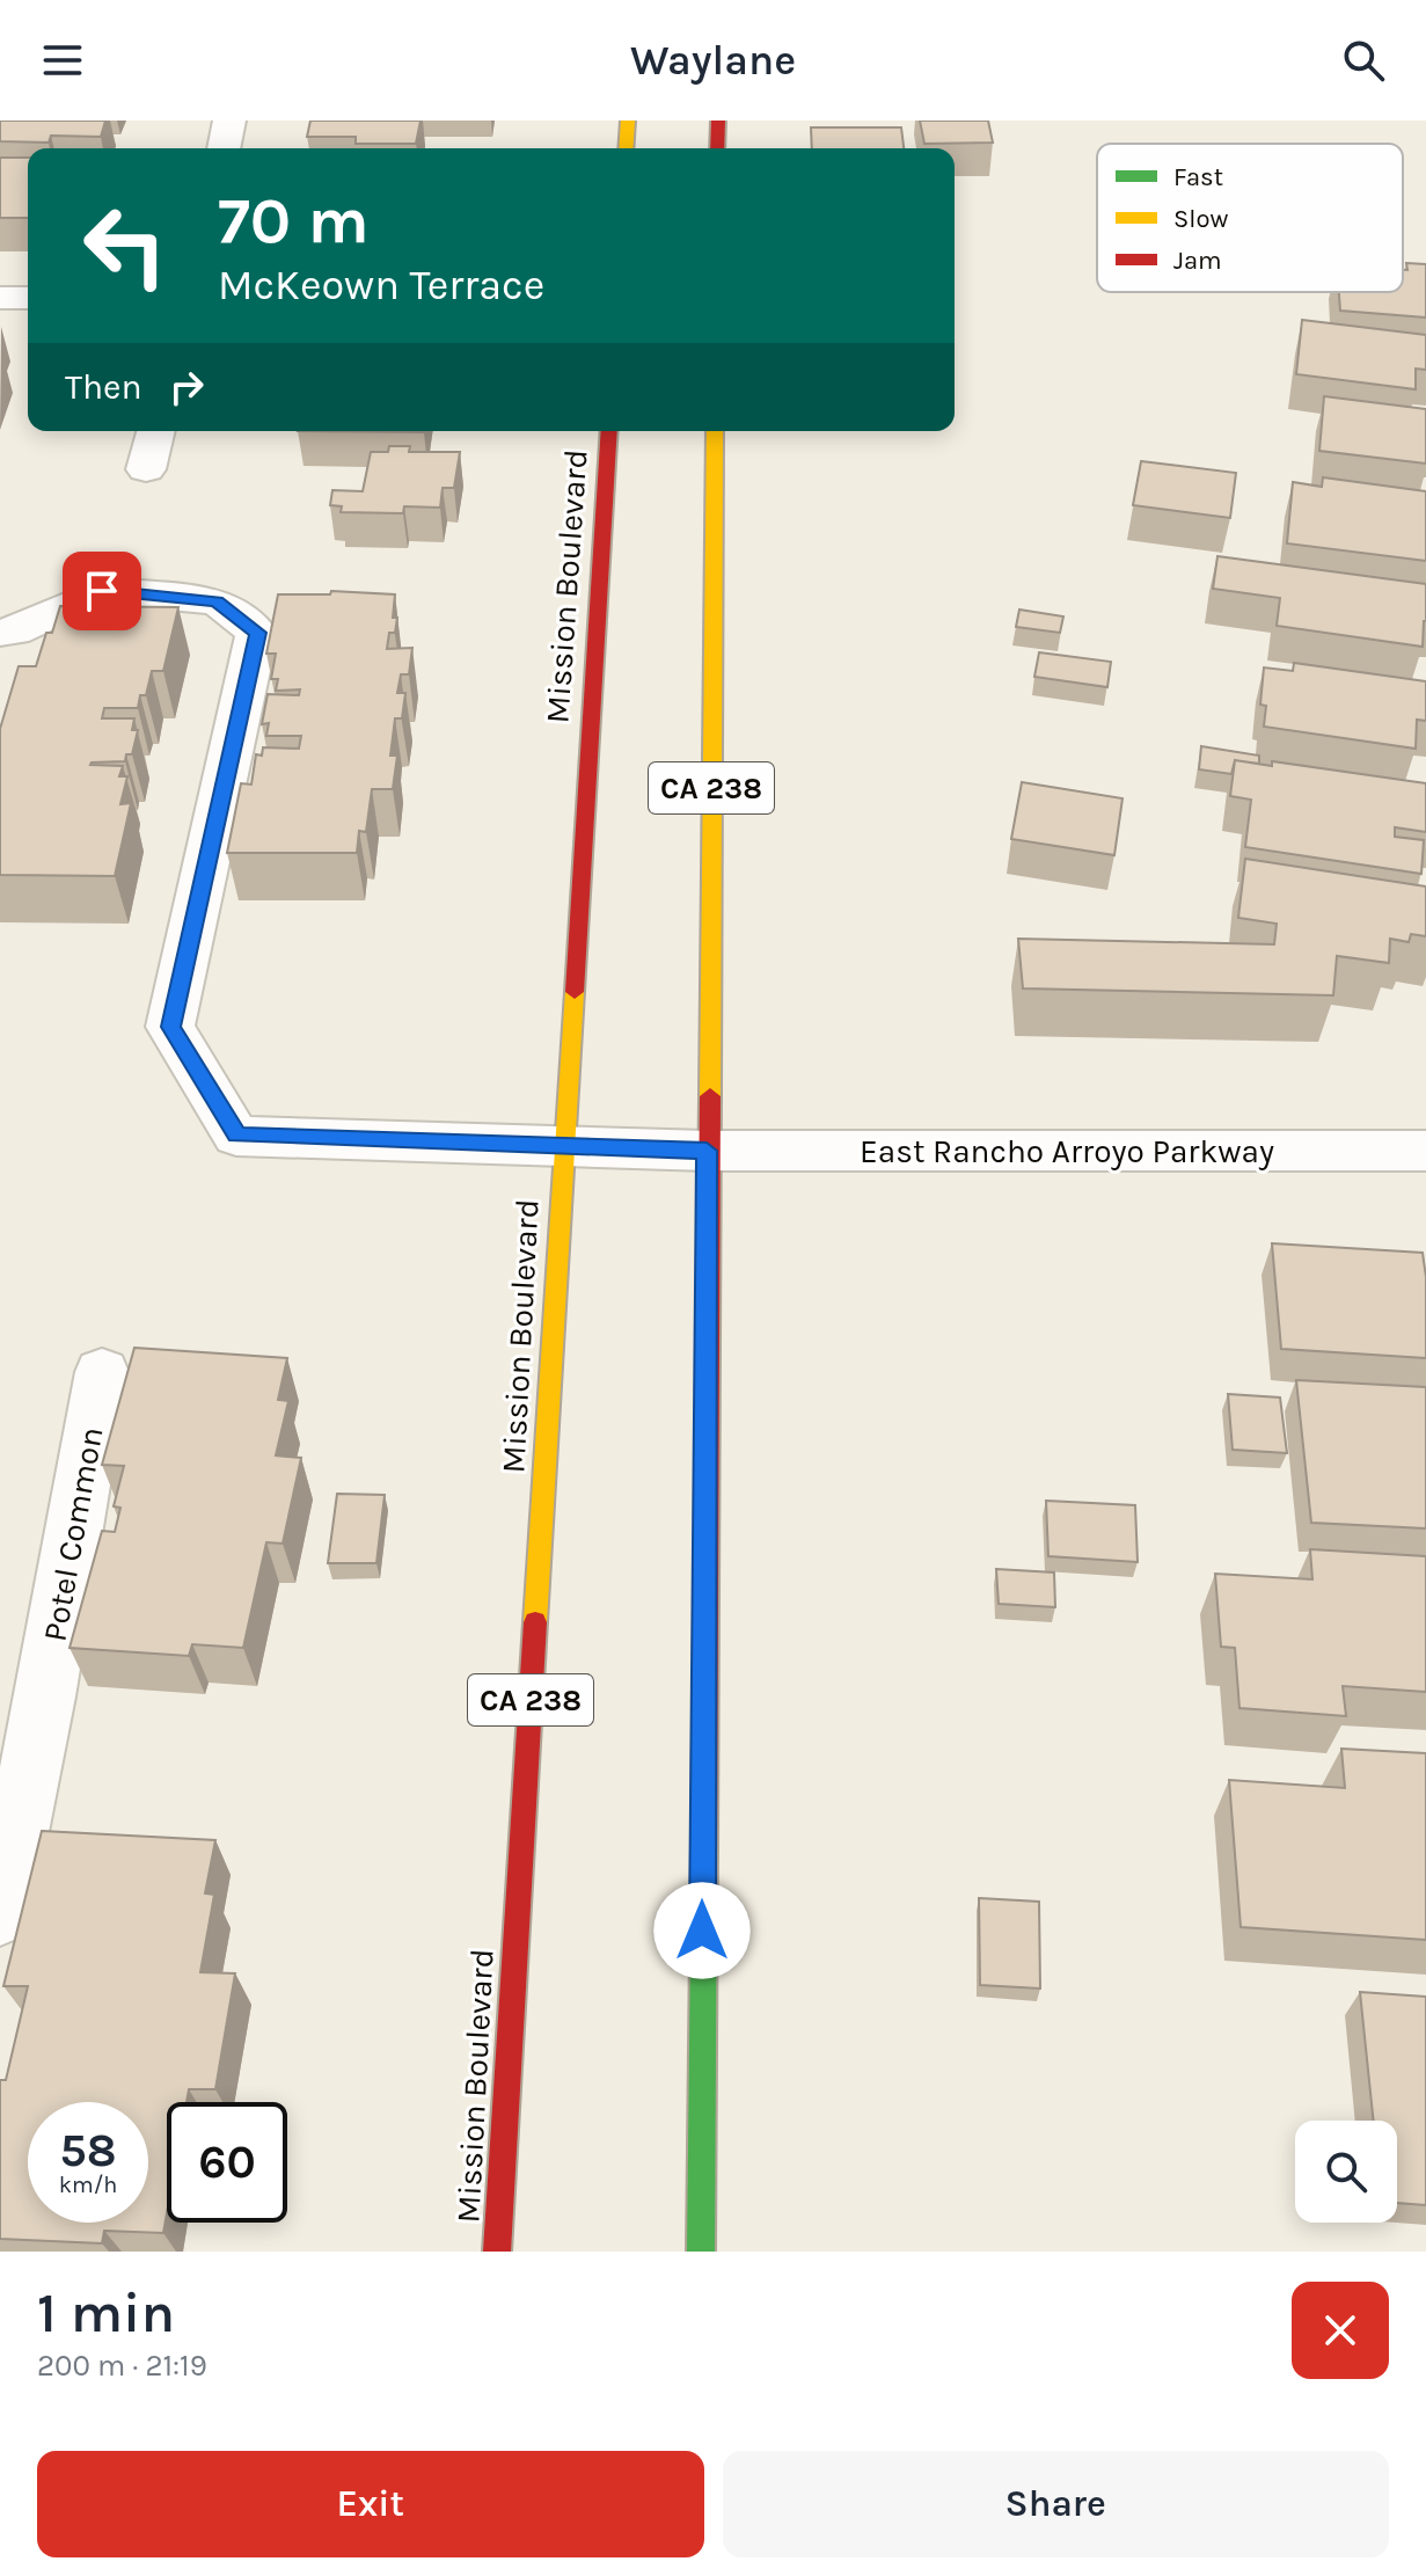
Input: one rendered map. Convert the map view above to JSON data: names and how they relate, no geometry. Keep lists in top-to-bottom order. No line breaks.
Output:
{"streets":{"main road":["Mission Boulevard","CA 238"],"street":["East Rancho Arroyo Parkway","Potel Common"]},"crossings":[["Mission Boulevard","East Rancho Arroyo Parkway"],["CA 238","East Rancho Arroyo Parkway"]],"legend":["Fast","Slow","Jam"],"page":{"header":"Waylane","turn":["70 m","McKeown Terrace"],"then":"Then","speed":"58 km/h","limit":"60","heading":["1 min","200 m · 21:19"],"buttons":["Exit","Share"]}}
